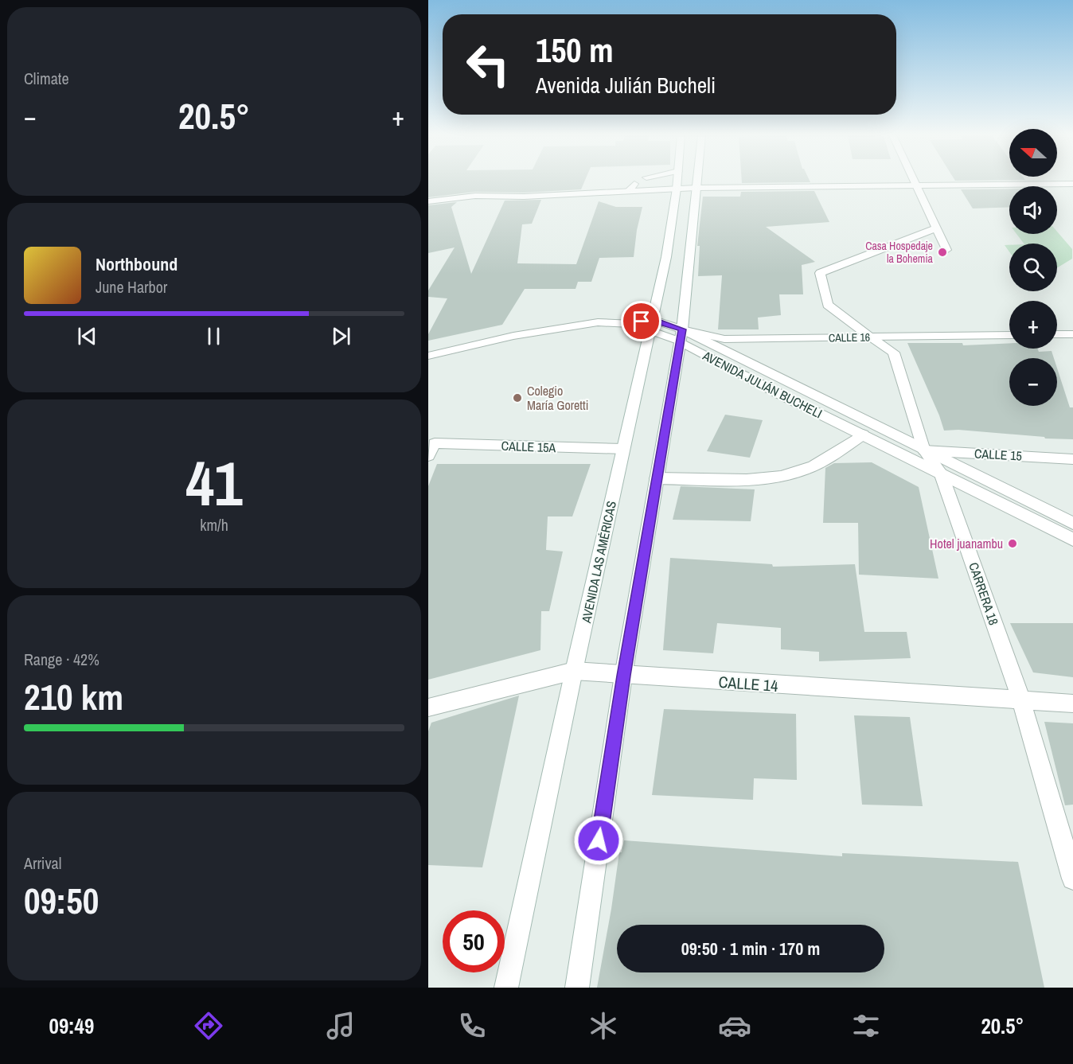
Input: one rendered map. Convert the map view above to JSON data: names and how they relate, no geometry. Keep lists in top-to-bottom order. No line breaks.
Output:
{"streets":{"street":["CALLE 16","AVENIDA JULIÁN BUCHELI","CALLE 15A","CALLE 15","AVENIDA LAS AMÉRICAS","CARRERA 18","CALLE 14"]},"crossings":[["CALLE 16","AVENIDA JULIÁN BUCHELI"],["CALLE 16","CARRERA 18"],["AVENIDA JULIÁN BUCHELI","CALLE 15"],["AVENIDA JULIÁN BUCHELI","AVENIDA LAS AMÉRICAS"],["AVENIDA JULIÁN BUCHELI","CARRERA 18"],["CALLE 15A","AVENIDA LAS AMÉRICAS"],["CALLE 15","CARRERA 18"],["AVENIDA LAS AMÉRICAS","CALLE 14"],["CARRERA 18","CALLE 14"]],"places":["Casa Hospedaje la Bohemia","Colegio María Goretti","Hotel juanambu"],"north":"left","page":{"tile":["Climate",["41","km/h"],["Range · 42%","210 km"],["Arrival","09:50"]],"turn":["150 m","Avenida Julián Bucheli"],"heat":["−","20.5°","+"],"map_buttons":["+","−"],"song":["Northbound","June Harbor"],"limit":"50","trip":"09:50 · 1 min · 170 m","tabs":["09:49","20.5°"]}}
